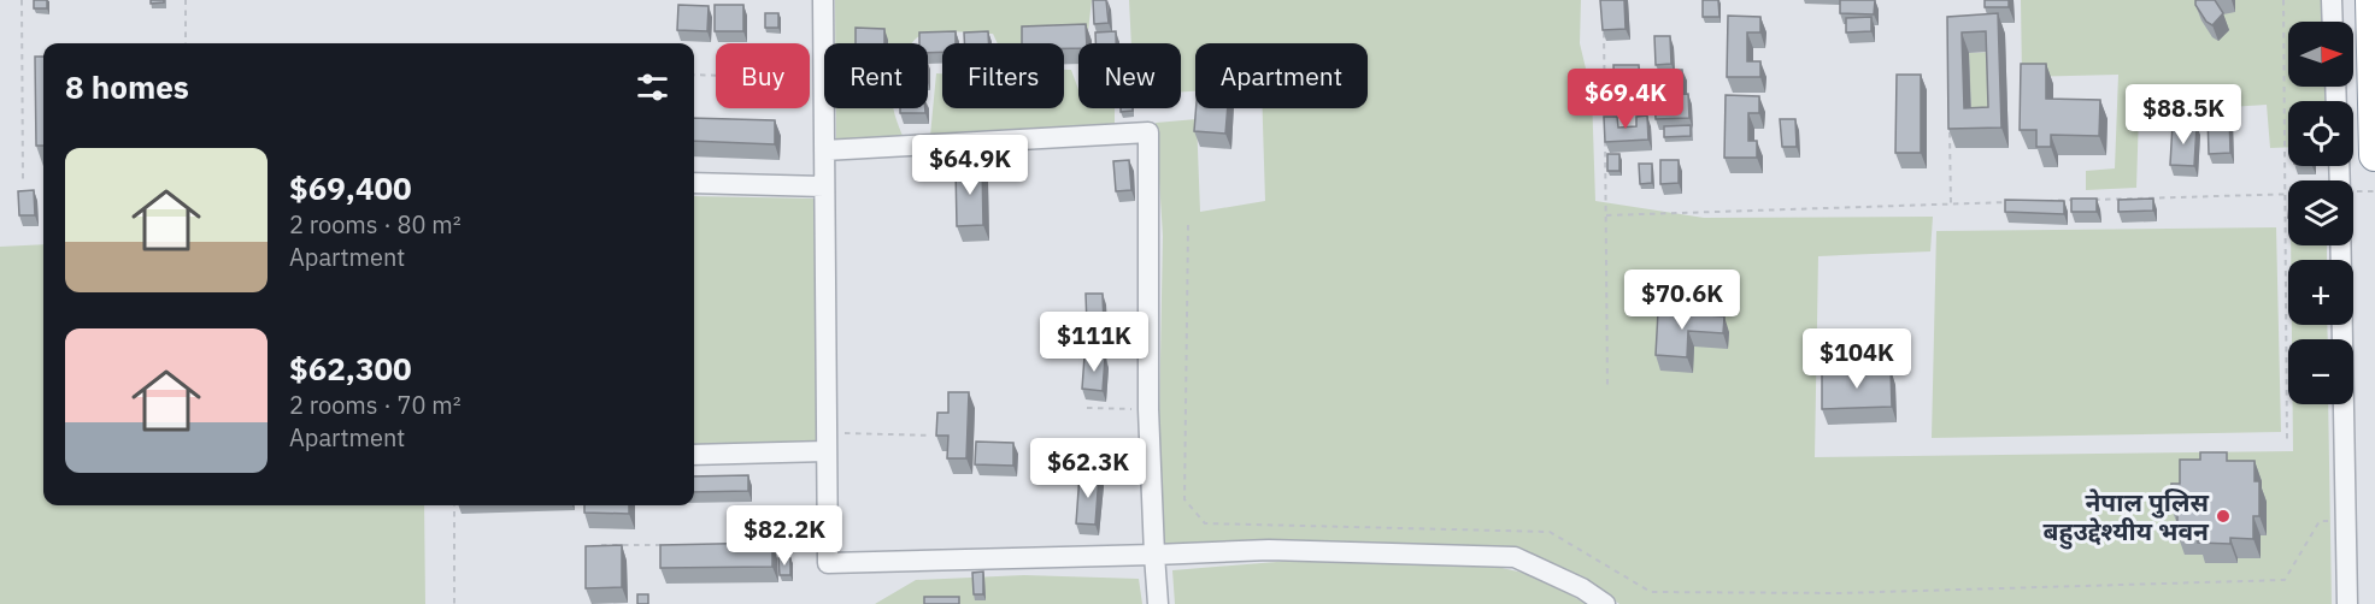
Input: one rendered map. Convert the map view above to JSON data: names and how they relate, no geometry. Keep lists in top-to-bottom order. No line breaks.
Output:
{"places":["नेपाल पुलिस बहुउद्देश्यीय भवन"],"north":"right","page":{"map_buttons":["+","−"],"chip":["Buy","Rent","Filters","New","Apartment"],"heading":"8 homes","price":["$69.4K","$88.5K","$64.9K","$70.6K","$111K","$104K","$62.3K","$82.2K"],"list":[{"name":"$69,400","note":"2 rooms · 80 m² · Apartment"},{"name":"$62,300","note":"2 rooms · 70 m² · Apartment"}]}}
